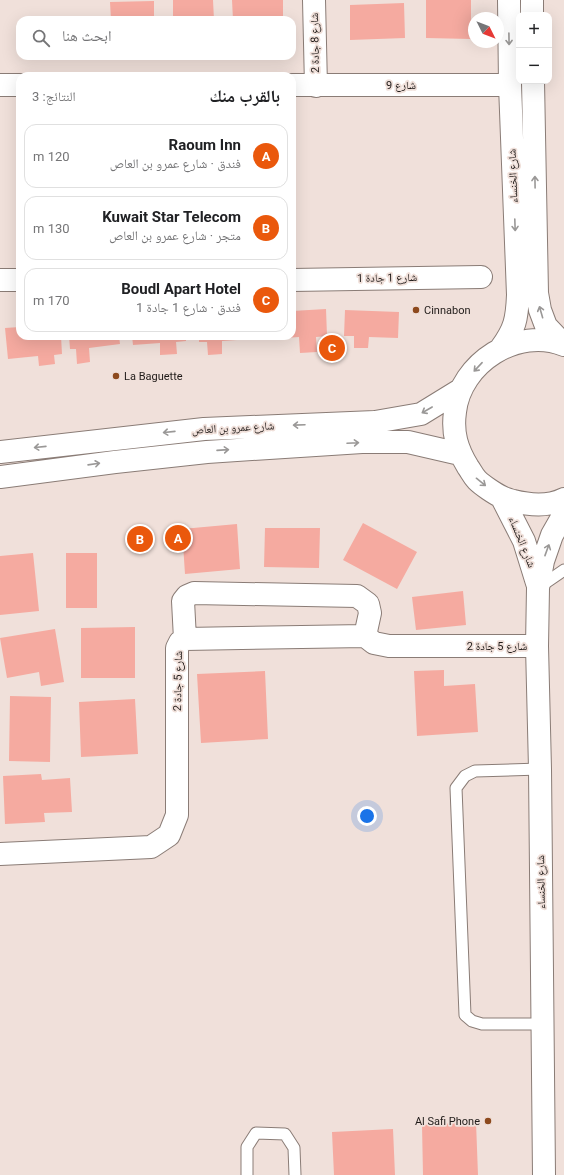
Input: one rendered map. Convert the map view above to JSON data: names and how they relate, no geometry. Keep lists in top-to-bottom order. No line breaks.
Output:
{"streets":{"street":["شارع 8 جادة 2","شارع 9","شارع الخنساء","شارع 1 جادة 1","شارع عمرو بن العاص","شارع 5 جادة 2"]},"crossings":[["شارع 8 جادة 2","شارع 9"],["شارع 9","شارع الخنساء"],["شارع الخنساء","شارع 5 جادة 2"]],"places":["Cinnabon","La Baguette","Al Safi Phone"],"north":"bottom right","page":{"map_buttons":["+","−"],"search":"ابحث هنا","heading":["بالقرب منك","النتائج: 3"],"list":[{"mark":"A","name":"Raoum Inn","note":"فندق · شارع عمرو بن العاص","value":"120 m"},{"mark":"B","name":"Kuwait Star Telecom","note":"متجر · شارع عمرو بن العاص","value":"130 m"},{"mark":"C","name":"Boudl Apart Hotel","note":"فندق · شارع 1 جادة 1","value":"170 m"}],"pins":["C","A","B"]}}
